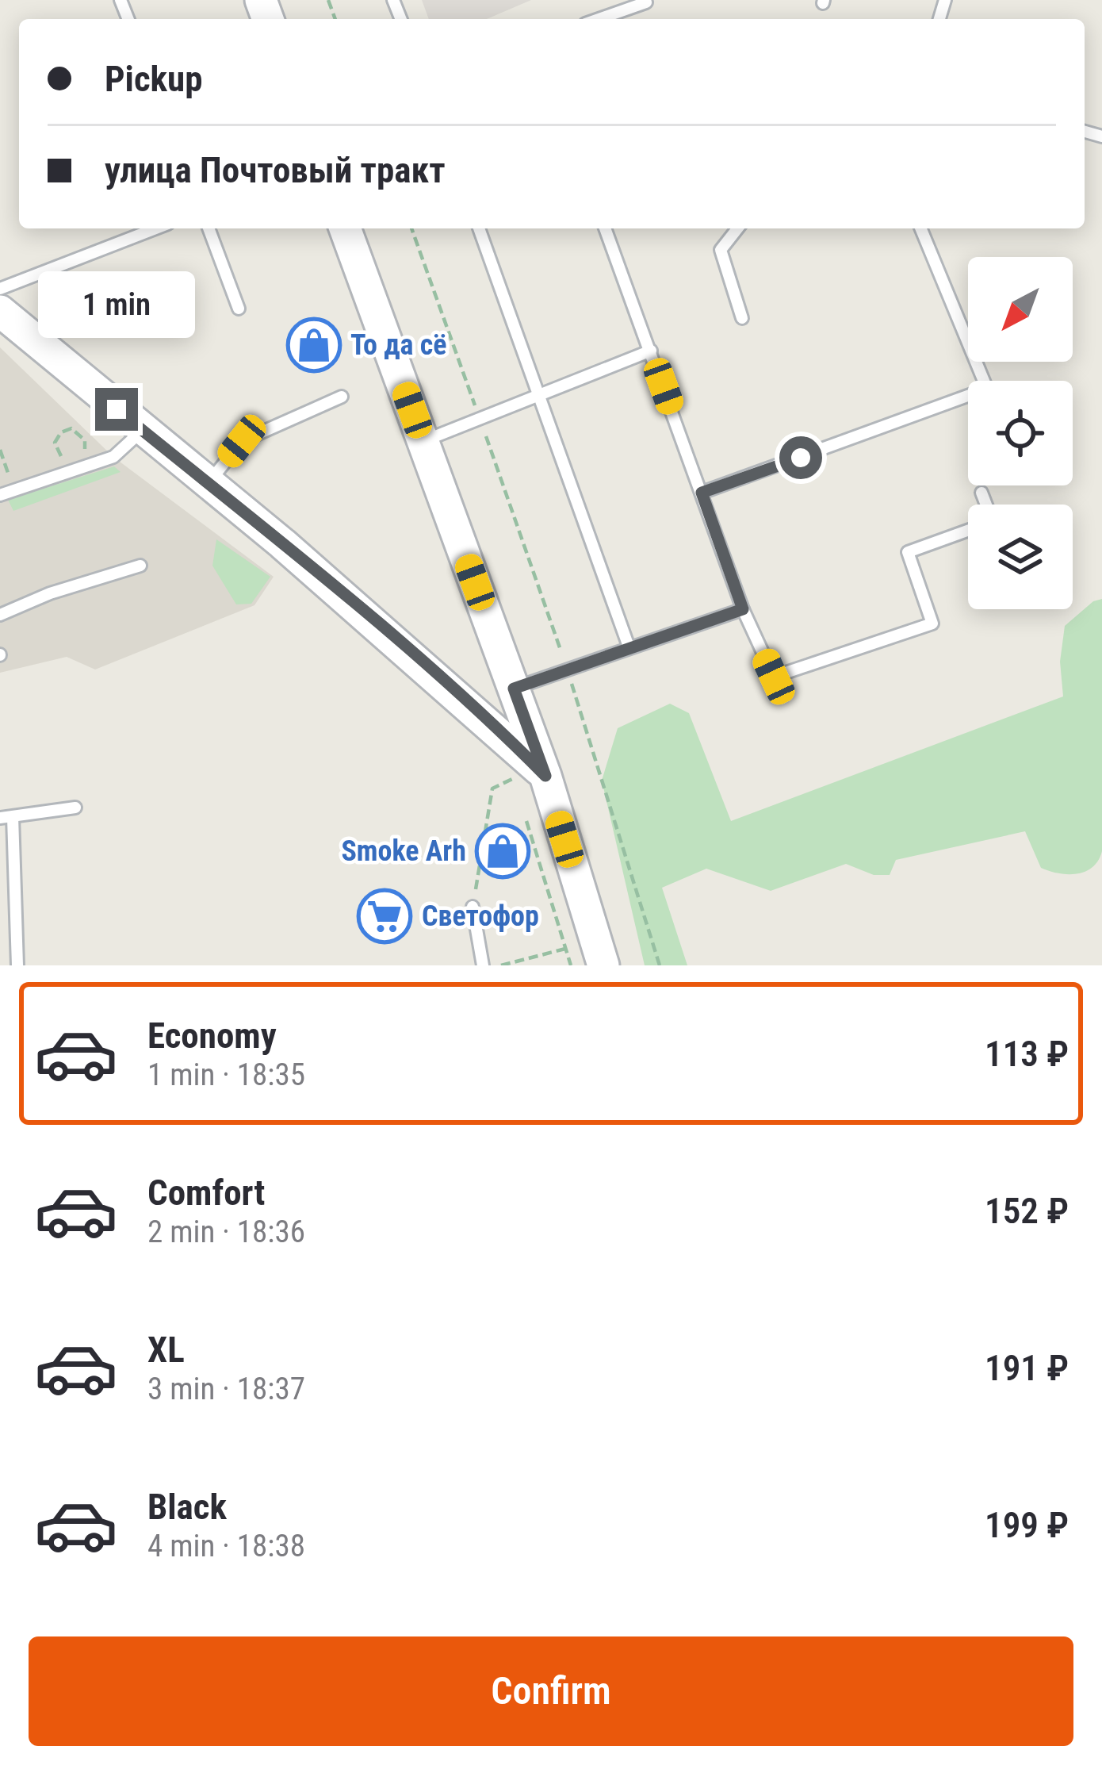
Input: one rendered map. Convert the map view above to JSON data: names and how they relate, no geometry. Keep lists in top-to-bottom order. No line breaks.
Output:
{"places":{"shop":["То да сё","Smoke Arh"],"supermarket":["Светофор"]},"north":"bottom left","page":{"banner":["Pickup","улица Почтовый тракт"],"bubble":"1 min","list":[{"name":"Economy","note":"1 min · 18:35","value":"113 ₽"},{"name":"Comfort","note":"2 min · 18:36","value":"152 ₽"},{"name":"XL","note":"3 min · 18:37","value":"191 ₽"},{"name":"Black","note":"4 min · 18:38","value":"199 ₽"}],"buttons":"Confirm"}}
